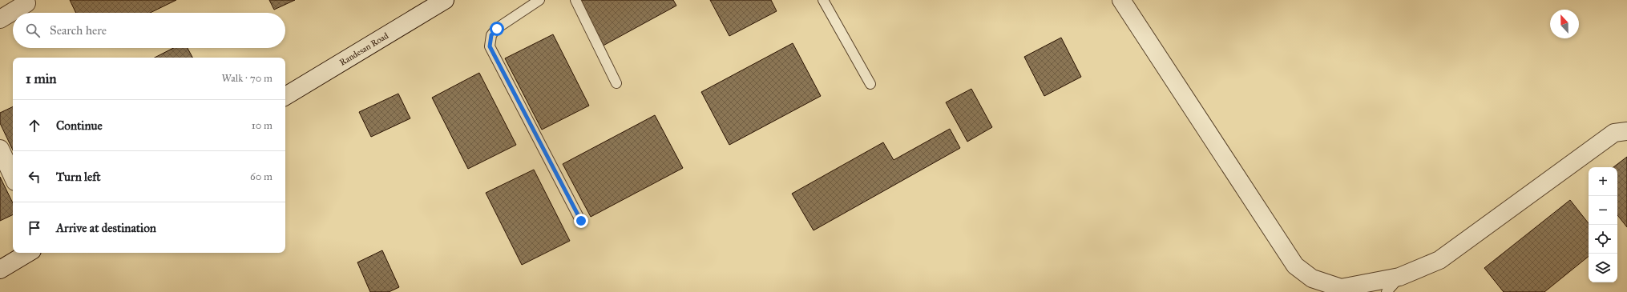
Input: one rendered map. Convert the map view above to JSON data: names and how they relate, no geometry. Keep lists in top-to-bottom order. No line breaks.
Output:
{"streets":{"street":["Randesan Road"]},"north":"top","page":{"search":"Search here","heading":["1 min","Walk · 70 m"],"list":[["Continue","10 m"],["Turn left","60 m"],"Arrive at destination"],"map_buttons":["+","−"]}}
